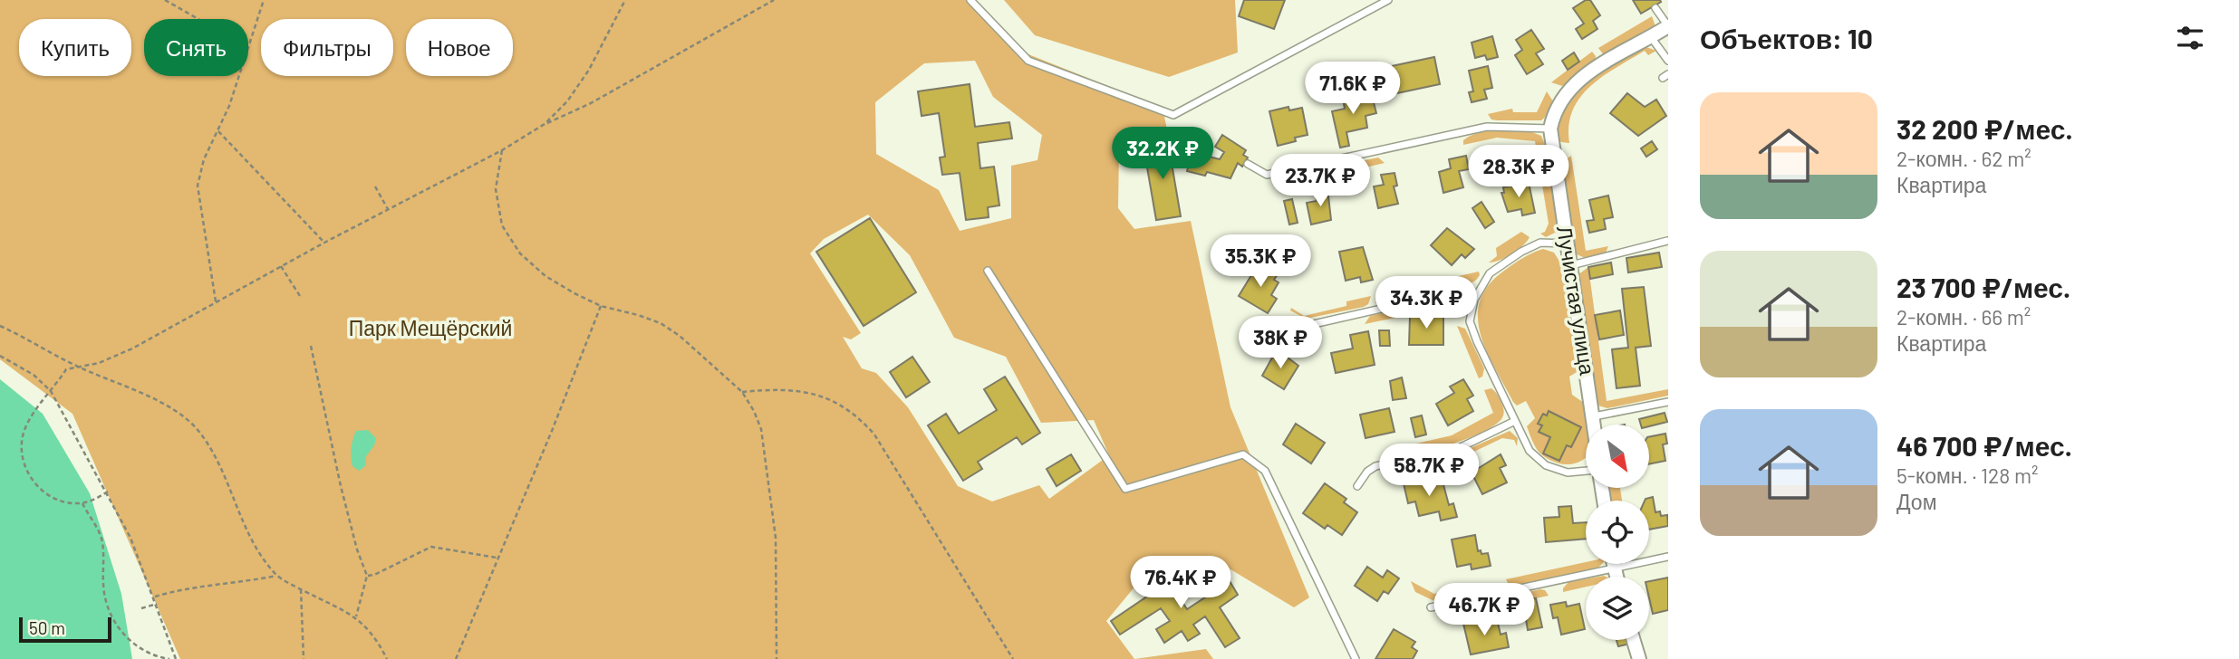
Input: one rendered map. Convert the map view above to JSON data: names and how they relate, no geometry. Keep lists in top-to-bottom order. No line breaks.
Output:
{"streets":{"street":["Лучистая улица"]},"parks":["Парк Мещёрский"],"scale_bar":"50 m","north":"bottom right","page":{"heading":"Объектов: 10","chip":["Купить","Снять","Фильтры","Новое"],"price":["71.6K ₽","32.2K ₽","28.3K ₽","23.7K ₽","35.3K ₽","34.3K ₽","38K ₽","58.7K ₽","76.4K ₽","46.7K ₽"],"list":[{"name":"32 200 ₽/мес.","note":"2-комн. · 62 m² · Квартира"},{"name":"23 700 ₽/мес.","note":"2-комн. · 66 m² · Квартира"},{"name":"46 700 ₽/мес.","note":"5-комн. · 128 m² · Дом"}],"scale":"50 m"}}
